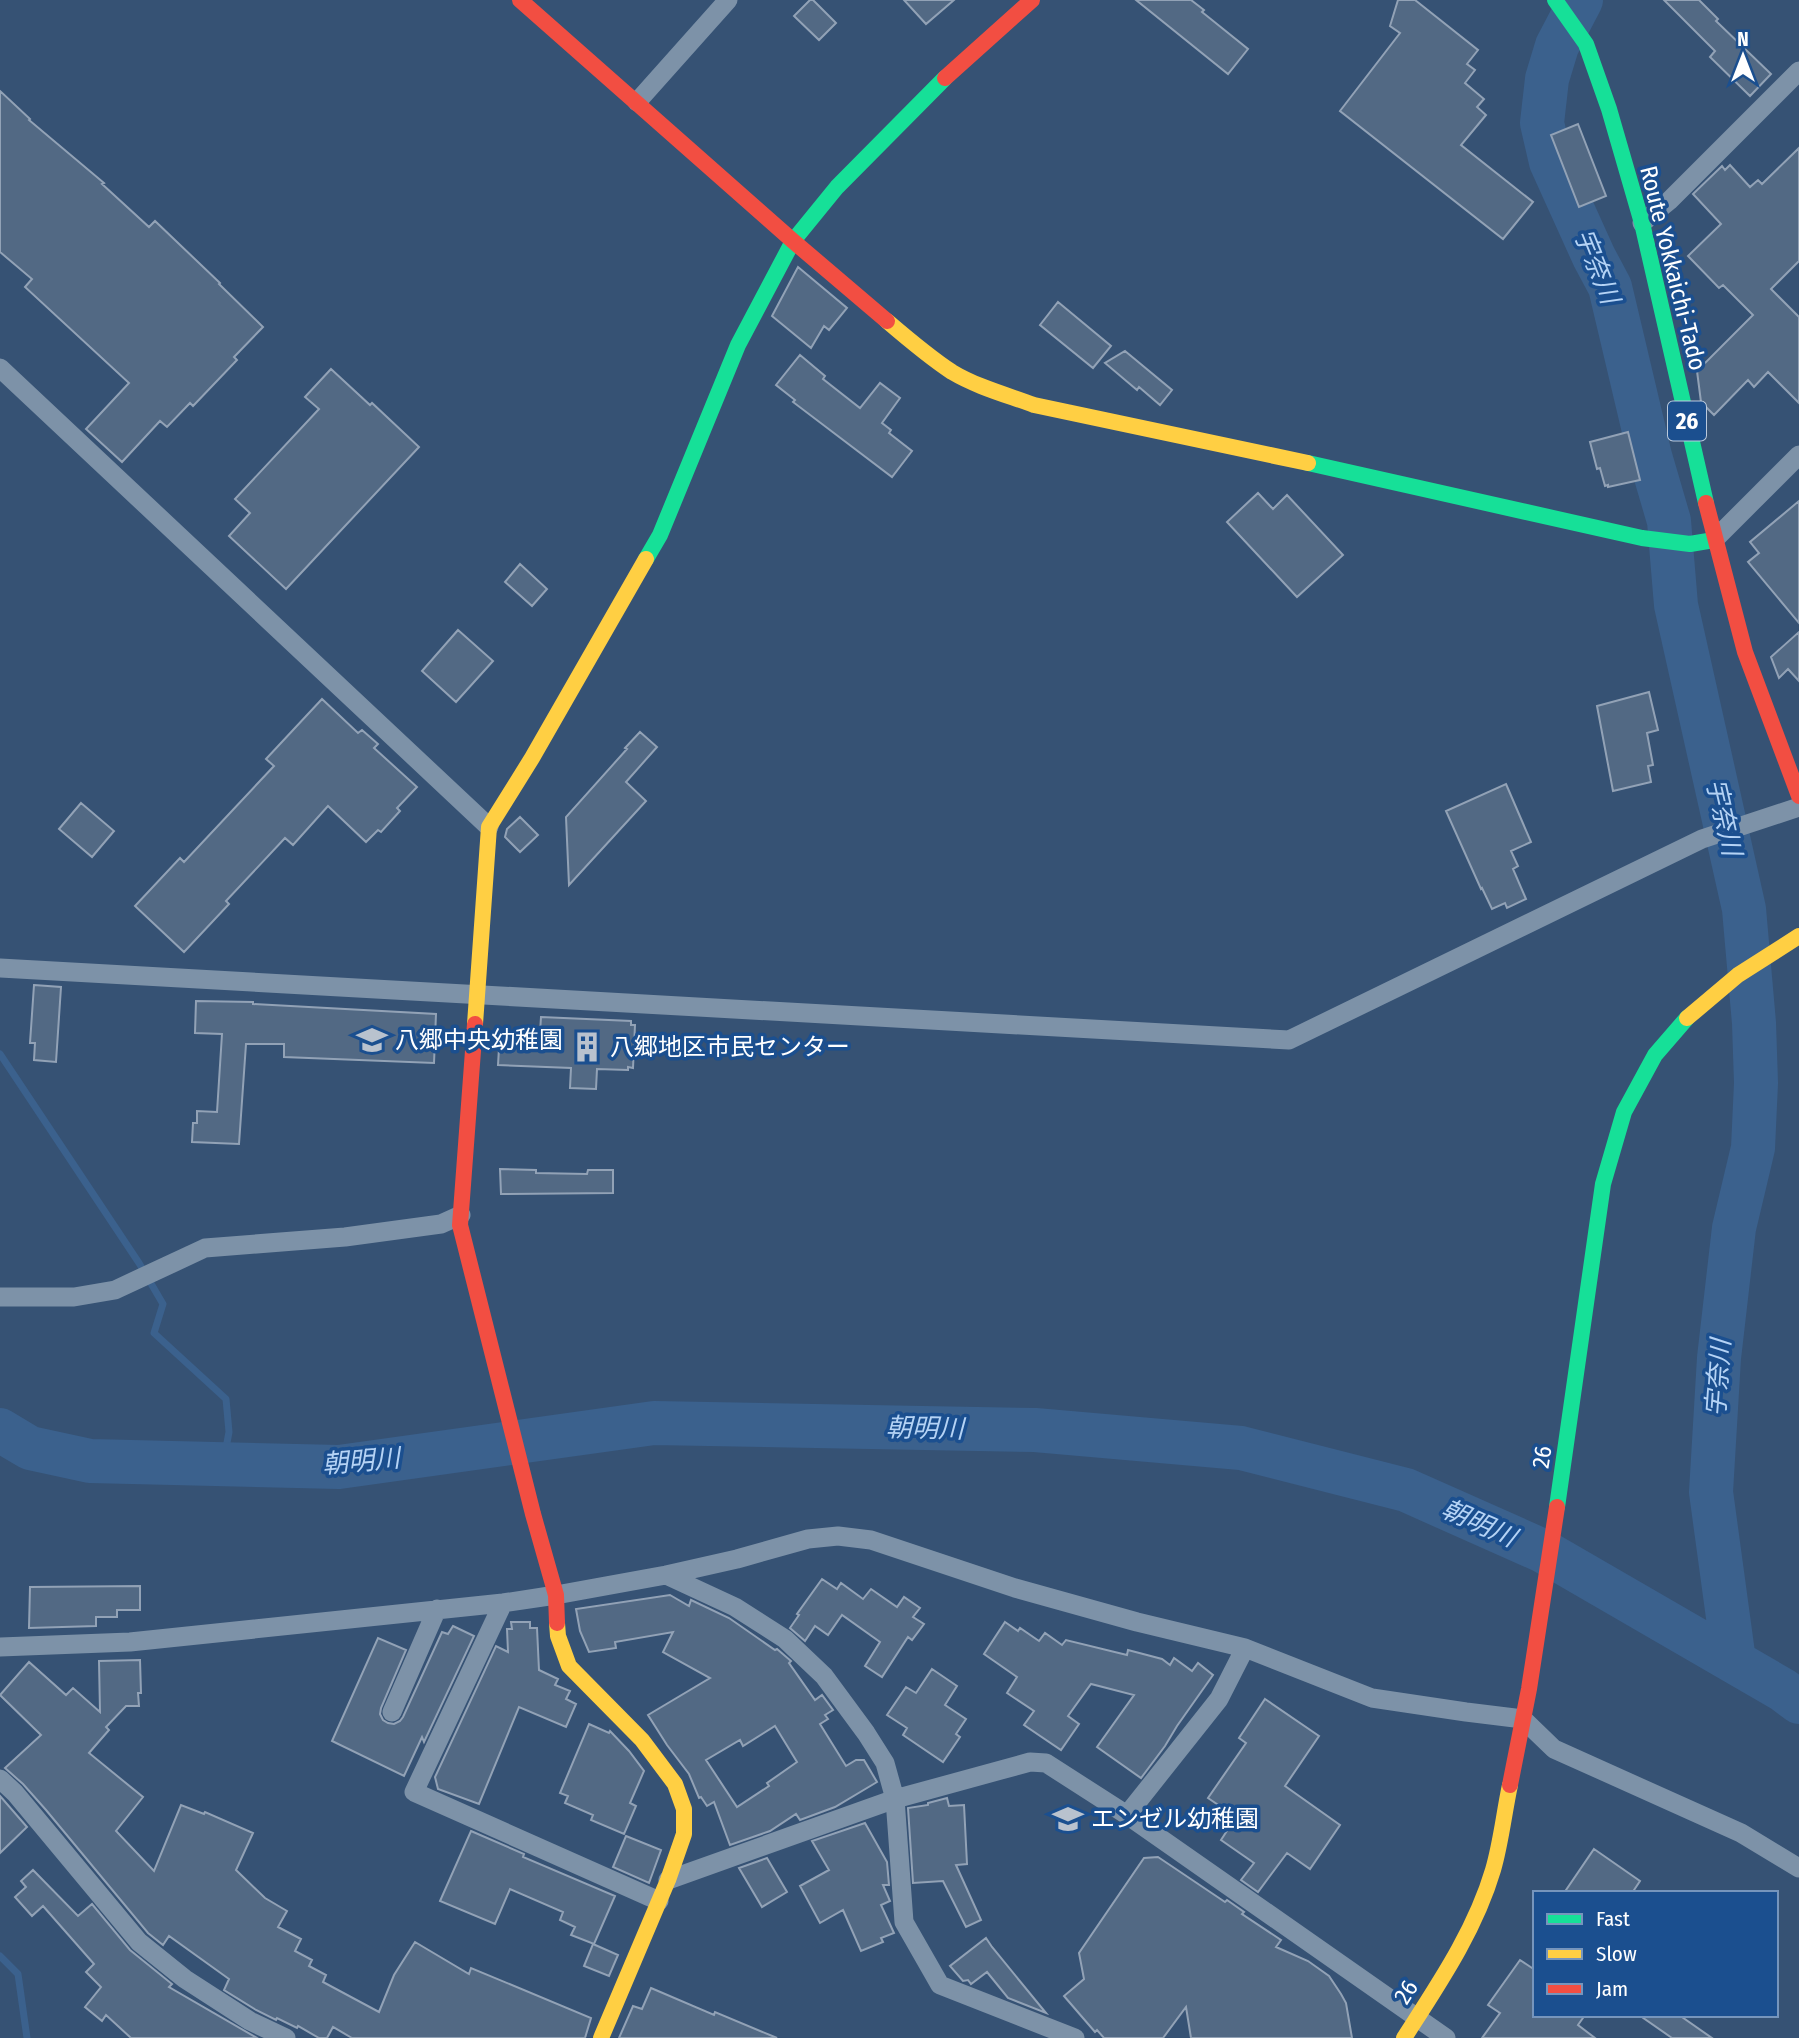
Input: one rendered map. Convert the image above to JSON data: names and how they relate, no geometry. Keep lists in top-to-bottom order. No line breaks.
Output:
{"streets":{"street":["Route Yokkaichi-Tado","26"]},"water":["宇奈川","朝明川"],"places":{"school or university":["八郷中央幼稚園","エンゼル幼稚園"],"building":["八郷地区市民センター"]},"legend":["Fast","Slow","Jam"],"north":"top"}
